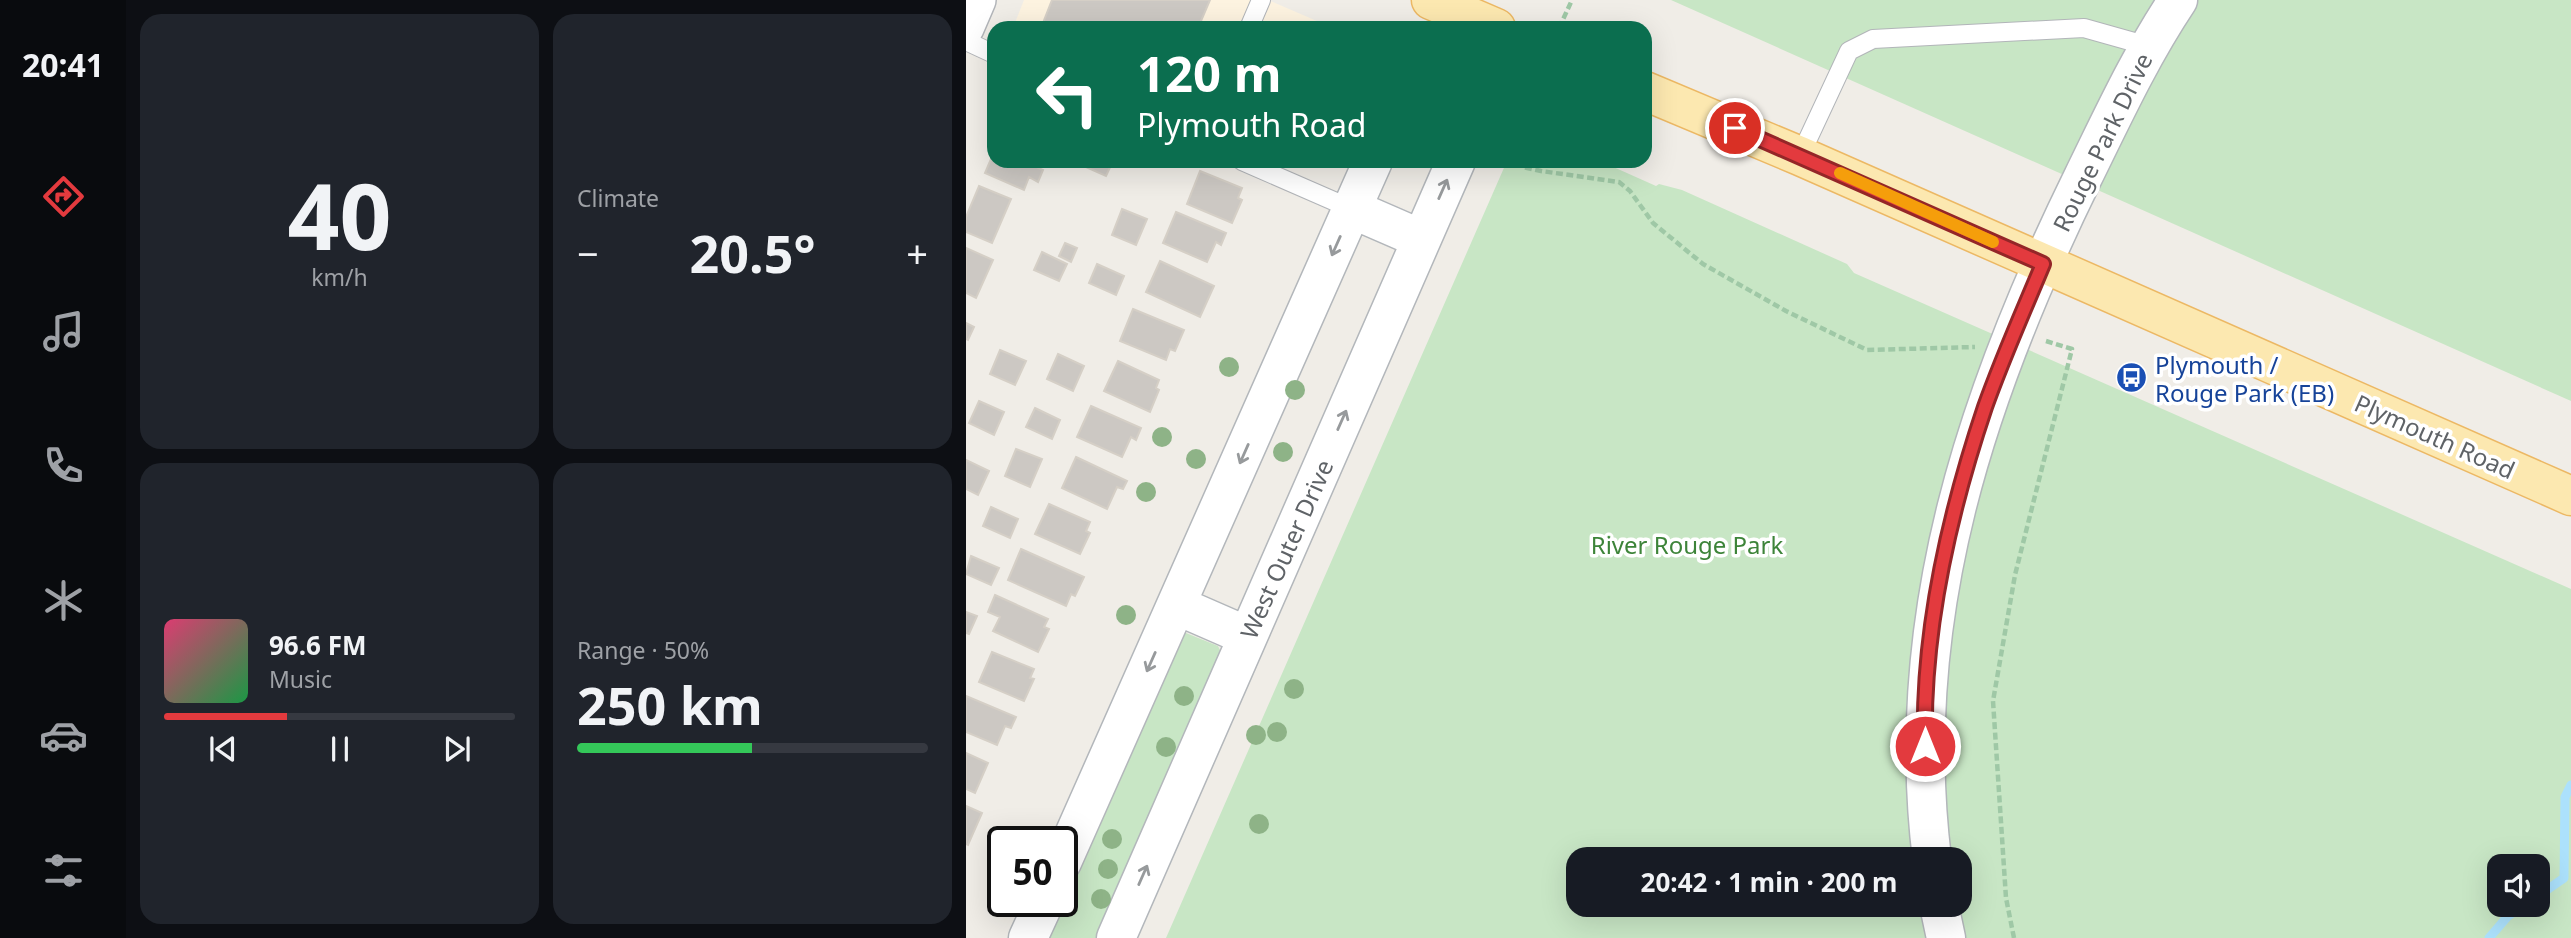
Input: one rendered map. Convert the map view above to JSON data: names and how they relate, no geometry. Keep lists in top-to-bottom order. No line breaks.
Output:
{"streets":{"main road":["Rouge Park Drive","Plymouth Road","West Outer Drive"]},"crossings":[["Rouge Park Drive","Plymouth Road"]],"parks":["River Rouge Park"],"places":{"bus stop":["Plymouth / Rouge Park (EB)"]},"page":{"tabs":"20:41","tile":[["40","km/h"],"Climate",["Range · 50%","250 km"]],"turn":["120 m","Plymouth Road"],"heat":["−","20.5°","+"],"song":["96.6 FM","Music"],"limit":"50","trip":"20:42 · 1 min · 200 m"}}
